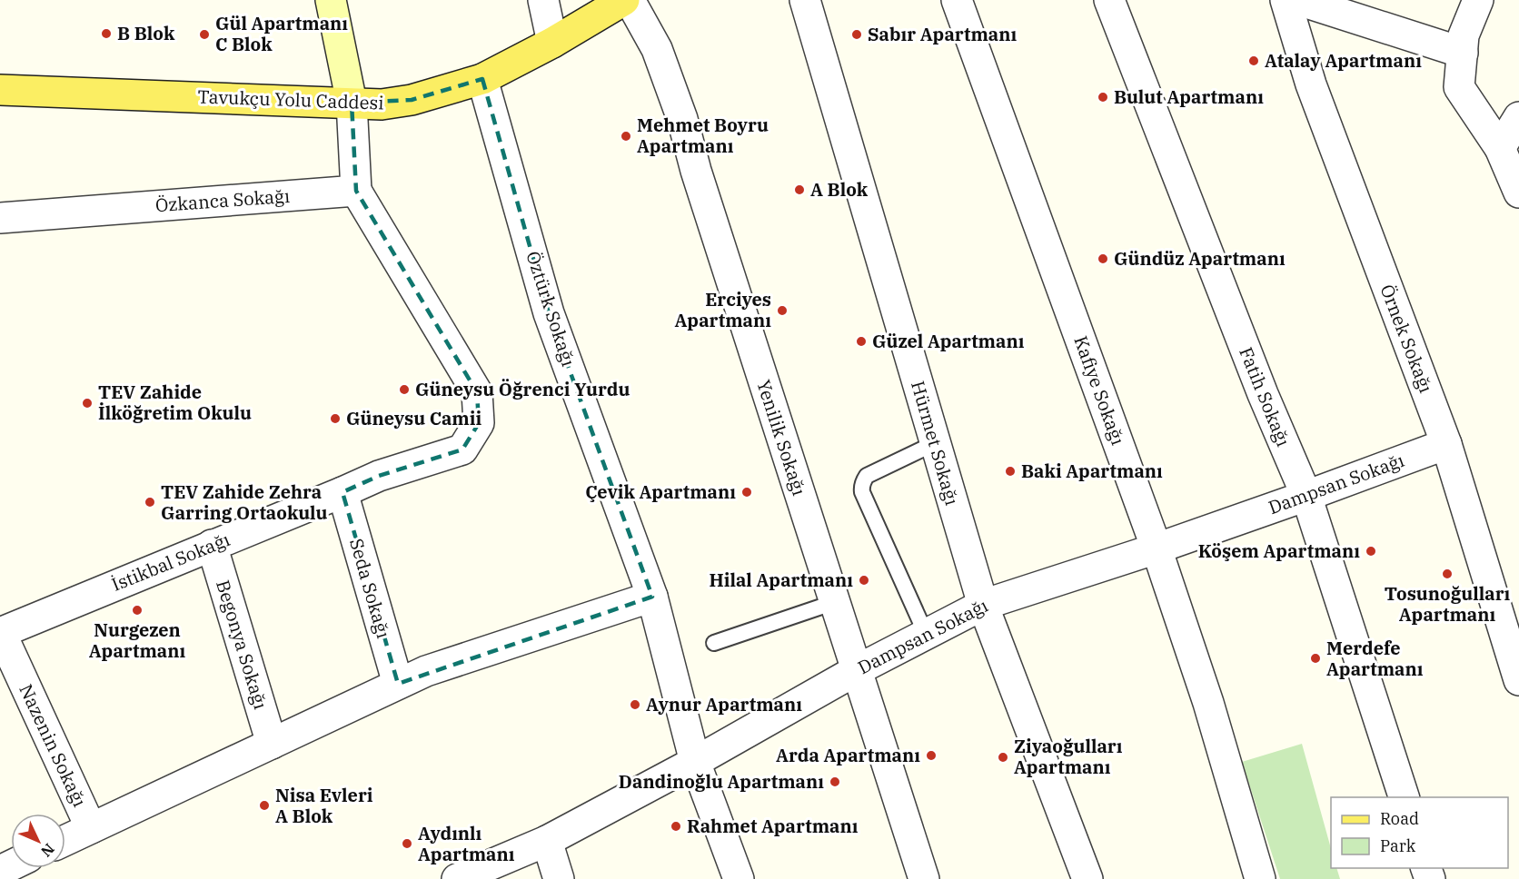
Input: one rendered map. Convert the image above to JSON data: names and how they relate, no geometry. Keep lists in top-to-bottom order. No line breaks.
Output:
{"streets":{"main road":["Tavukçu Yolu Caddesi"],"street":["Özkanca Sokağı","Öztürk Sokağı","Örnek Sokağı","Kafiye Sokağı","Fatih Sokağı","Yenilik Sokağı","Hürmet Sokağı","Dampsan Sokağı","İstikbal Sokağı","Seda Sokağı","Begonya Sokağı","Nazenin Sokağı"]},"crossings":[["Tavukçu Yolu Caddesi","Öztürk Sokağı"],["Özkanca Sokağı","İstikbal Sokağı"],["Öztürk Sokağı","Dampsan Sokağı"],["Örnek Sokağı","Dampsan Sokağı"],["Kafiye Sokağı","Dampsan Sokağı"],["Fatih Sokağı","Dampsan Sokağı"],["Yenilik Sokağı","Dampsan Sokağı"],["Hürmet Sokağı","Dampsan Sokağı"],["İstikbal Sokağı","Seda Sokağı"],["İstikbal Sokağı","Begonya Sokağı"],["İstikbal Sokağı","Nazenin Sokağı"]],"places":["B Blok","Gül Apartmanı C Blok","Sabır Apartmanı","Atalay Apartmanı","Bulut Apartmanı","Mehmet Boyru Apartmanı","A Blok","Gündüz Apartmanı","Erciyes Apartmanı","Güzel Apartmanı","Güneysu Öğrenci Yurdu","TEV Zahide İlköğretim Okulu","Güneysu Camii","Baki Apartmanı","Çevik Apartmanı","TEV Zahide Zehra Garring Ortaokulu","Köşem Apartmanı","Tosunoğulları Apartmanı","Hilal Apartmanı","Nurgezen Apartmanı","Merdefe Apartmanı","Aynur Apartmanı","Arda Apartmanı","Ziyaoğulları Apartmanı","Dandinoğlu Apartmanı","Nisa Evleri A Blok","Rahmet Apartmanı","Aydınlı Apartmanı"],"legend":["Road","Park"],"north":"bottom right"}
